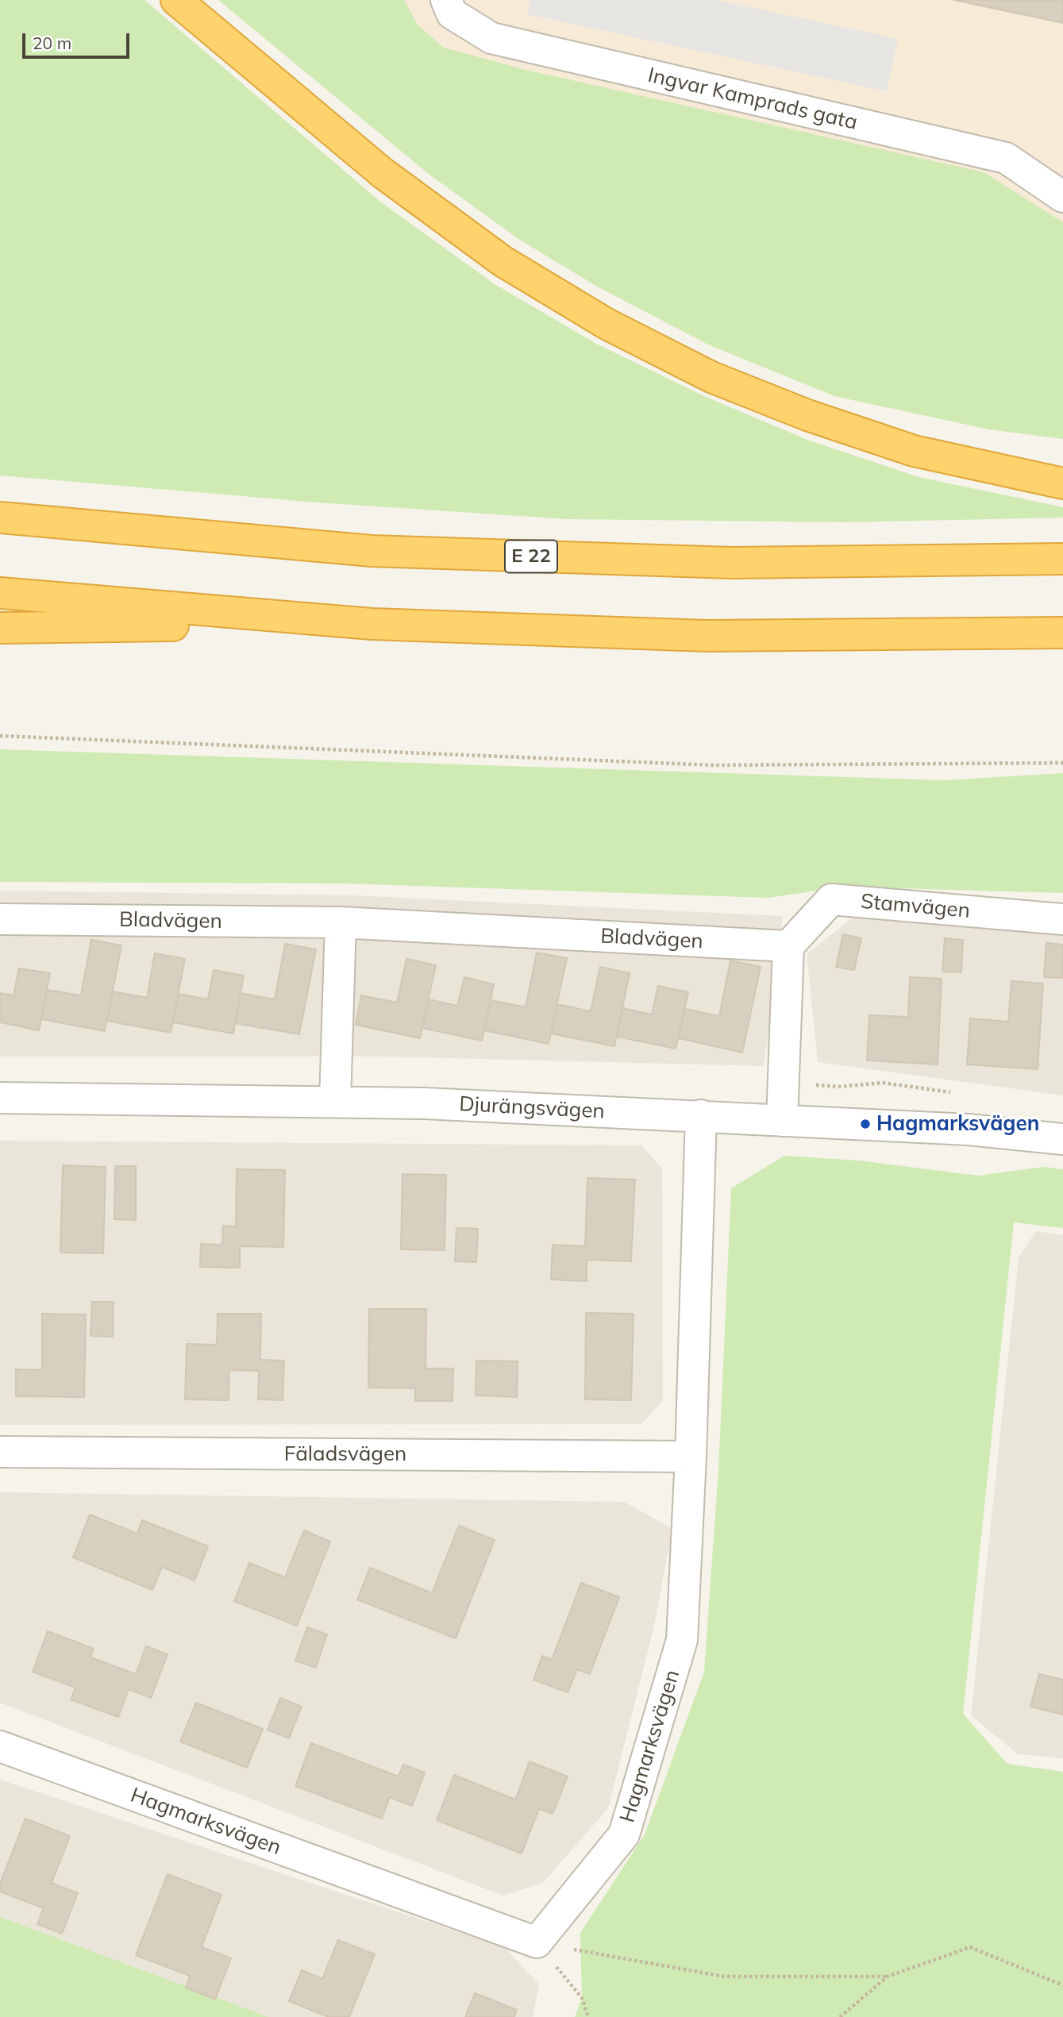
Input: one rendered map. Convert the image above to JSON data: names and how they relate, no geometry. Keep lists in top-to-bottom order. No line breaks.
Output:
{"streets":{"highway":["E 22"],"street":["Ingvar Kamprads gata","Stamvägen","Bladvägen","Djurängsvägen","Fäladsvägen","Hagmarksvägen"]},"crossings":[["Stamvägen","Bladvägen"],["Djurängsvägen","Hagmarksvägen"],["Fäladsvägen","Hagmarksvägen"]],"places":["Hagmarksvägen"],"scale_bar":"20 m"}
